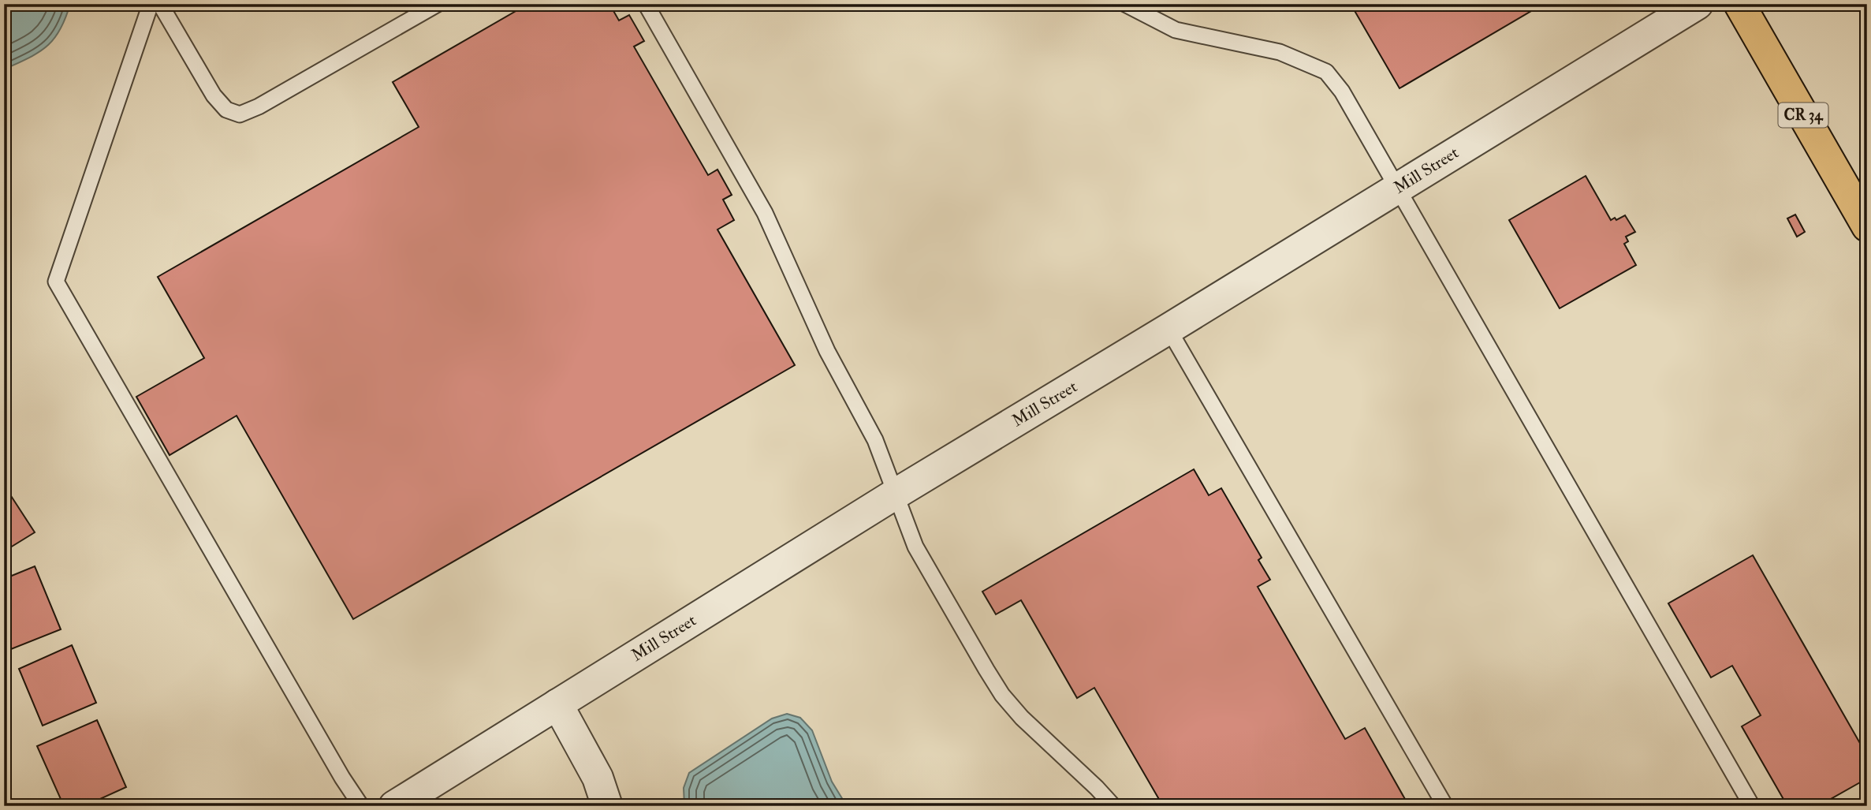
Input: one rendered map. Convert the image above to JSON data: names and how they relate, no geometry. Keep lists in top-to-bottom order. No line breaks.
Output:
{"streets":{"main road":["CR 34"],"street":["Mill Street"]}}
